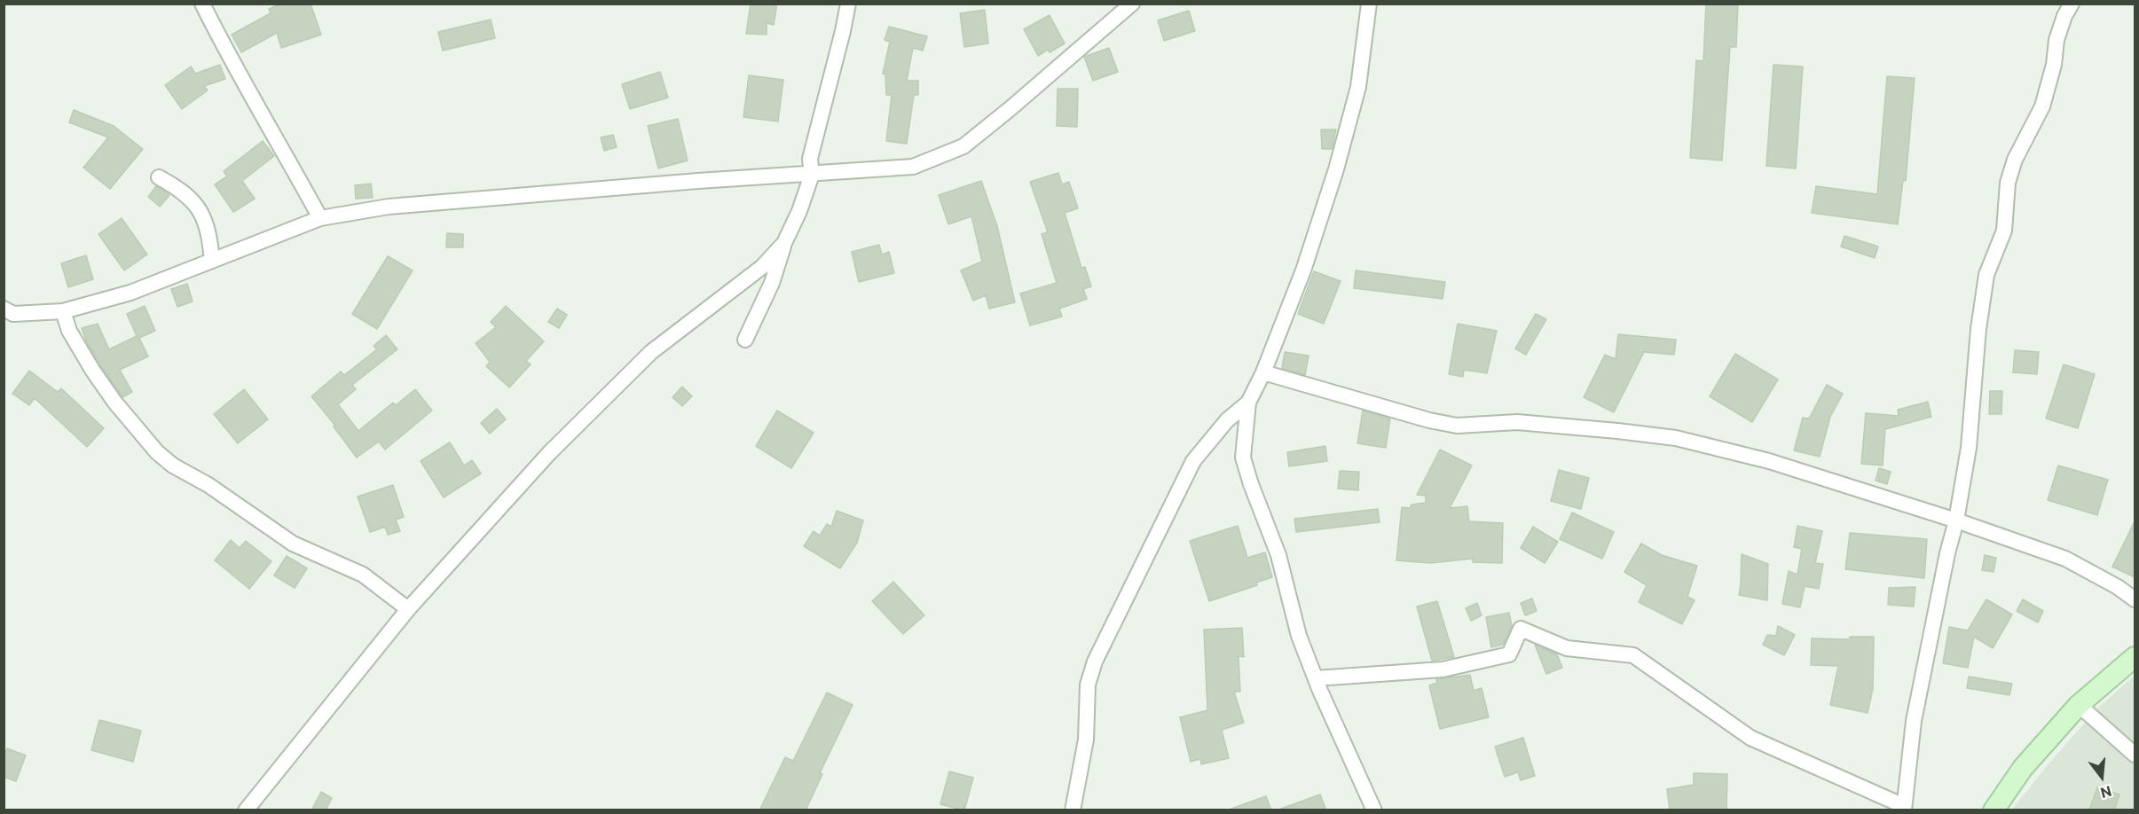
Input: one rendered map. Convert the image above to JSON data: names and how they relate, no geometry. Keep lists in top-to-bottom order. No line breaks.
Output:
{"north":"bottom"}
